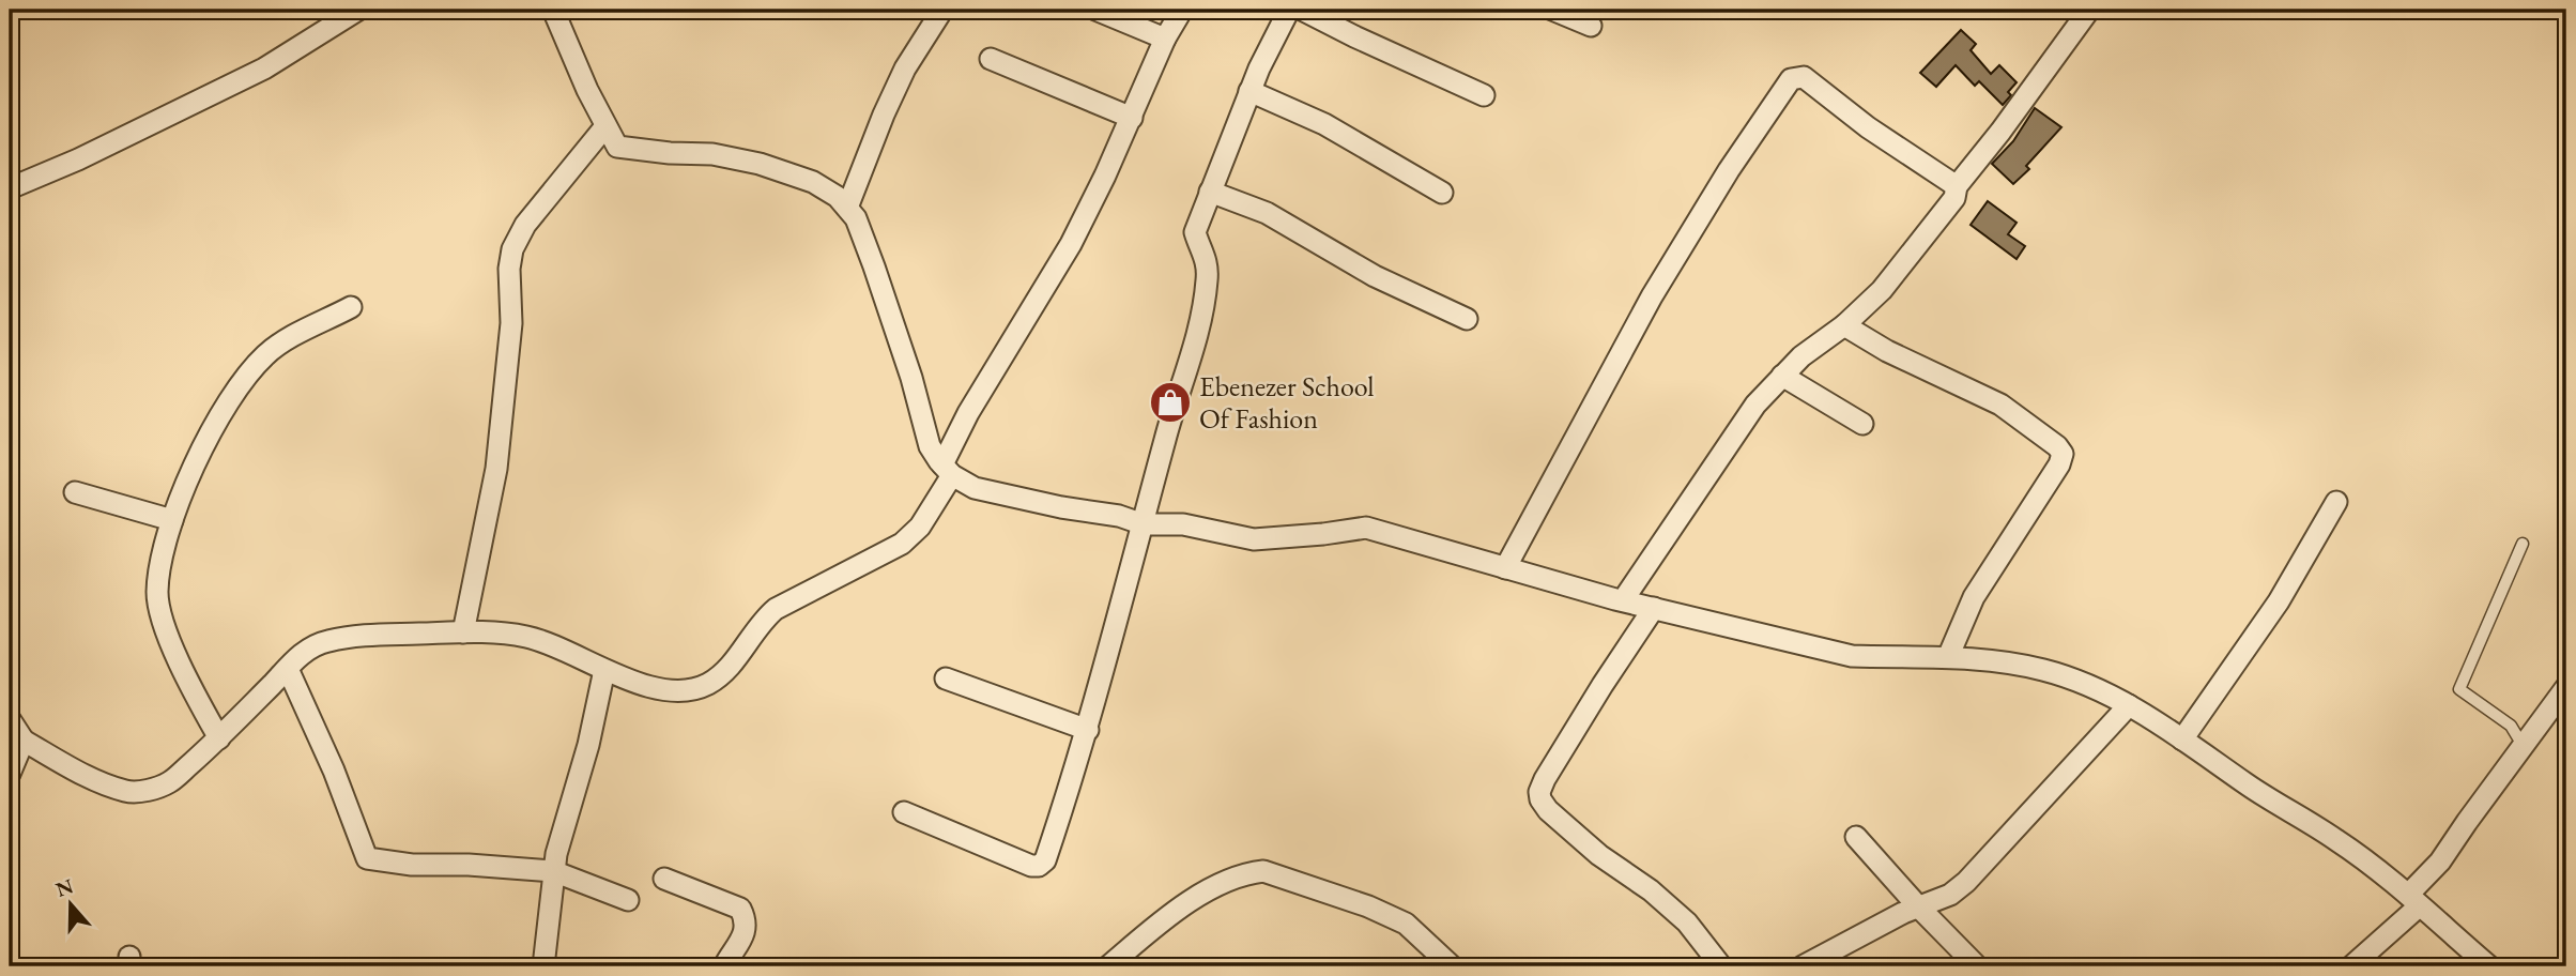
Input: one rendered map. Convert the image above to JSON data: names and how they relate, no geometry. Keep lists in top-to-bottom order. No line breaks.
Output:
{"places":{"shop":["Ebenezer School Of Fashion"]},"north":"top"}
